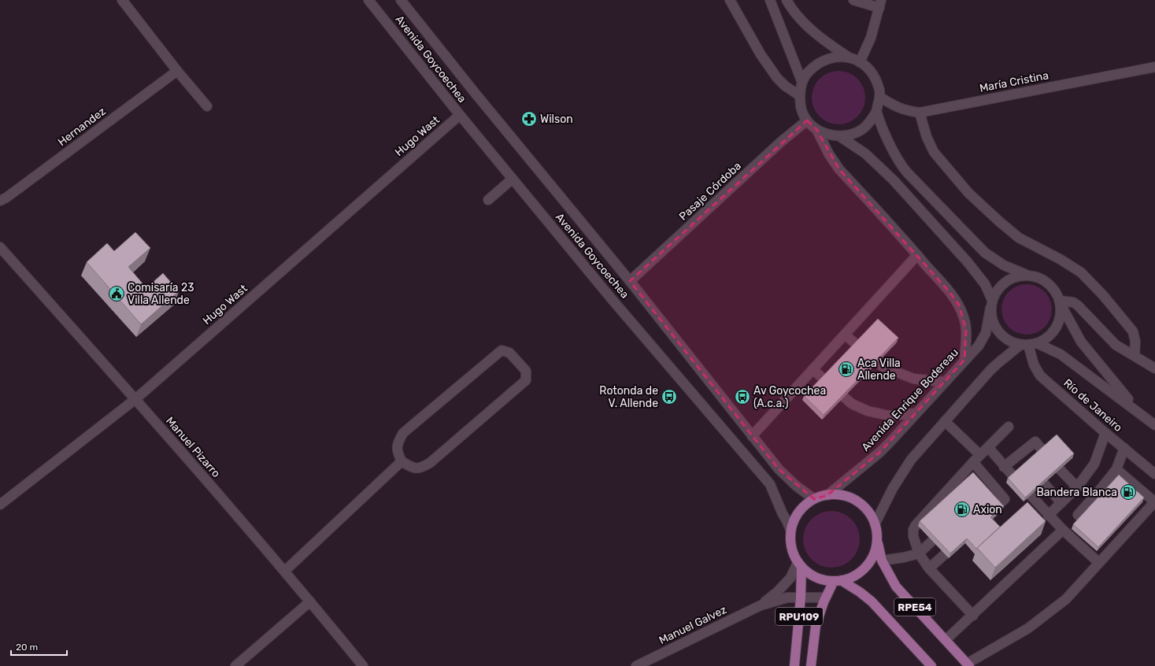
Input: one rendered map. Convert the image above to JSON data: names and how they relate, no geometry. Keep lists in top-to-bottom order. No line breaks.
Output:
{"streets":{"main road":["RPE54","RPU109"],"street":["Avenida Goycoechea","María Cristina","Hernandez","Hugo Wast","Pasaje Córdoba","Avenida Enrique Bodereau","Río de Janeiro","Manuel Pizarro","Manuel Galvez"]},"crossings":[["Avenida Goycoechea","Hugo Wast"],["Avenida Goycoechea","Pasaje Córdoba"],["Avenida Goycoechea","Avenida Enrique Bodereau"],["Avenida Goycoechea","RPE54"],["Avenida Goycoechea","RPU109"],["Avenida Goycoechea","Manuel Galvez"],["María Cristina","Pasaje Córdoba"],["Hugo Wast","Manuel Pizarro"],["Avenida Enrique Bodereau","Río de Janeiro"],["Avenida Enrique Bodereau","RPE54"],["Avenida Enrique Bodereau","RPU109"],["Avenida Enrique Bodereau","Manuel Galvez"],["RPE54","RPU109"],["RPE54","Manuel Galvez"],["RPU109","Manuel Galvez"]],"places":{"pharmacy":["Wilson"],"public building":["Comisaría 23 Villa Allende"],"fuel station":["Aca Villa Allende","Bandera Blanca","Axion"],"bus stop":["Rotonda de V. Allende","Av Goycochea (A.c.a.)"]},"scale_bar":"20 m"}
